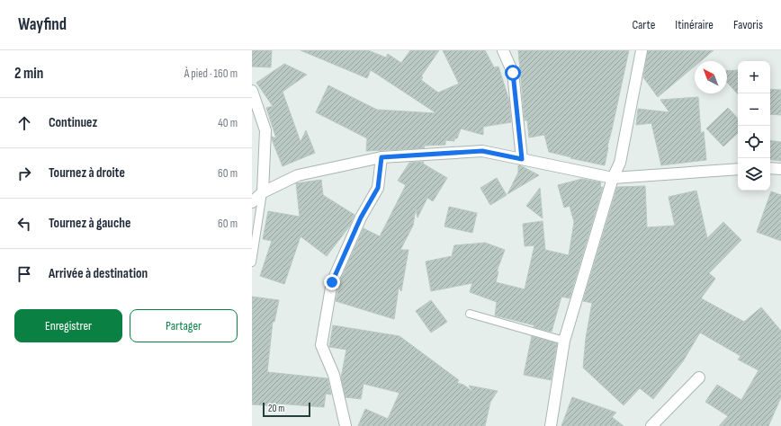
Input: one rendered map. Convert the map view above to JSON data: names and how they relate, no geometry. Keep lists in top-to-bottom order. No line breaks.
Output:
{"scale_bar":"20 m","north":"top left","page":{"header":"Wayfind","nav":["Carte","Itinéraire","Favoris"],"heading":["2 min","À pied · 160 m"],"map_buttons":["+","−"],"list":[["Continuez","40 m"],["Tournez à droite","60 m"],["Tournez à gauche","60 m"],"Arrivée à destination"],"buttons":["Enregistrer","Partager"],"scale":"20 m"}}
